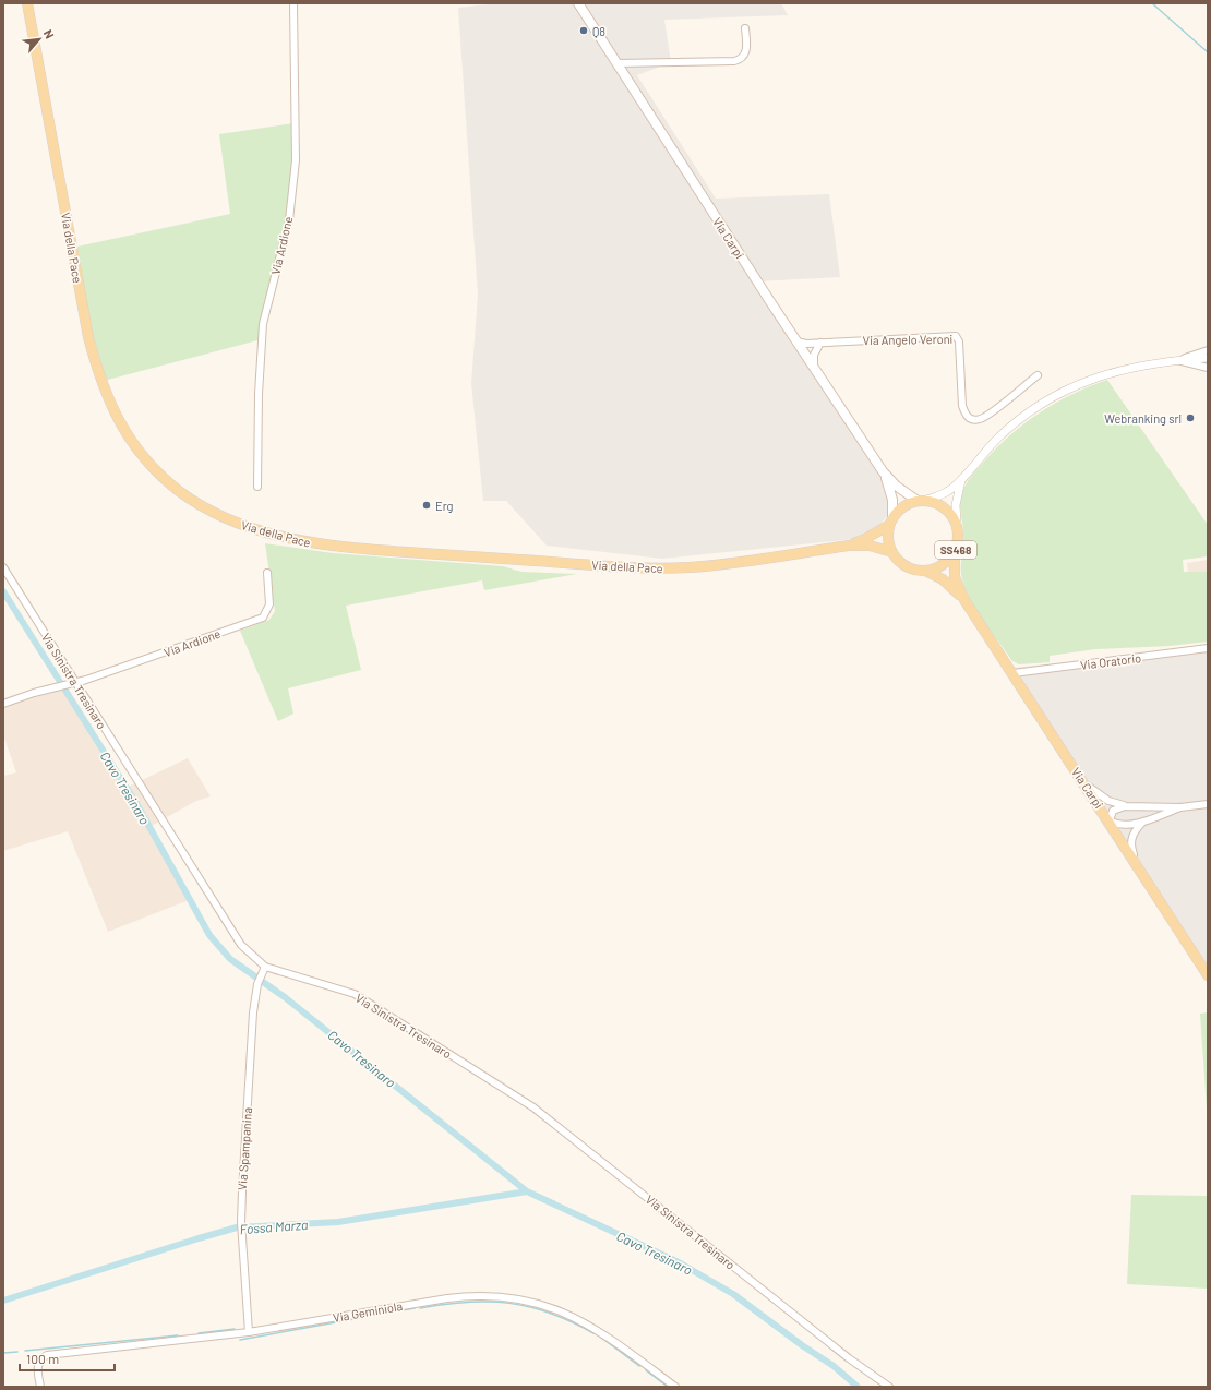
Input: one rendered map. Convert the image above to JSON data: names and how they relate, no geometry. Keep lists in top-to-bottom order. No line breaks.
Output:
{"streets":{"main road":["Via Carpi","Via della Pace","SS468"],"street":["Via Ardione","Via Angelo Veroni","Via Oratorio","Via Sinistra Tresinaro","Via Spampanina","Via Geminiola"]},"crossings":[["Via Carpi","Via della Pace"],["Via Carpi","Via Angelo Veroni"],["Via Carpi","SS468"],["Via Carpi","Via Oratorio"],["Via Ardione","Via Sinistra Tresinaro"],["Via della Pace","SS468"],["Via Sinistra Tresinaro","Via Spampanina"],["Via Spampanina","Via Geminiola"]],"water":["Cavo Tresinaro","Fossa Marza"],"places":["Q8","Webranking srl","Erg"],"scale_bar":"100 m","north":"top right"}
